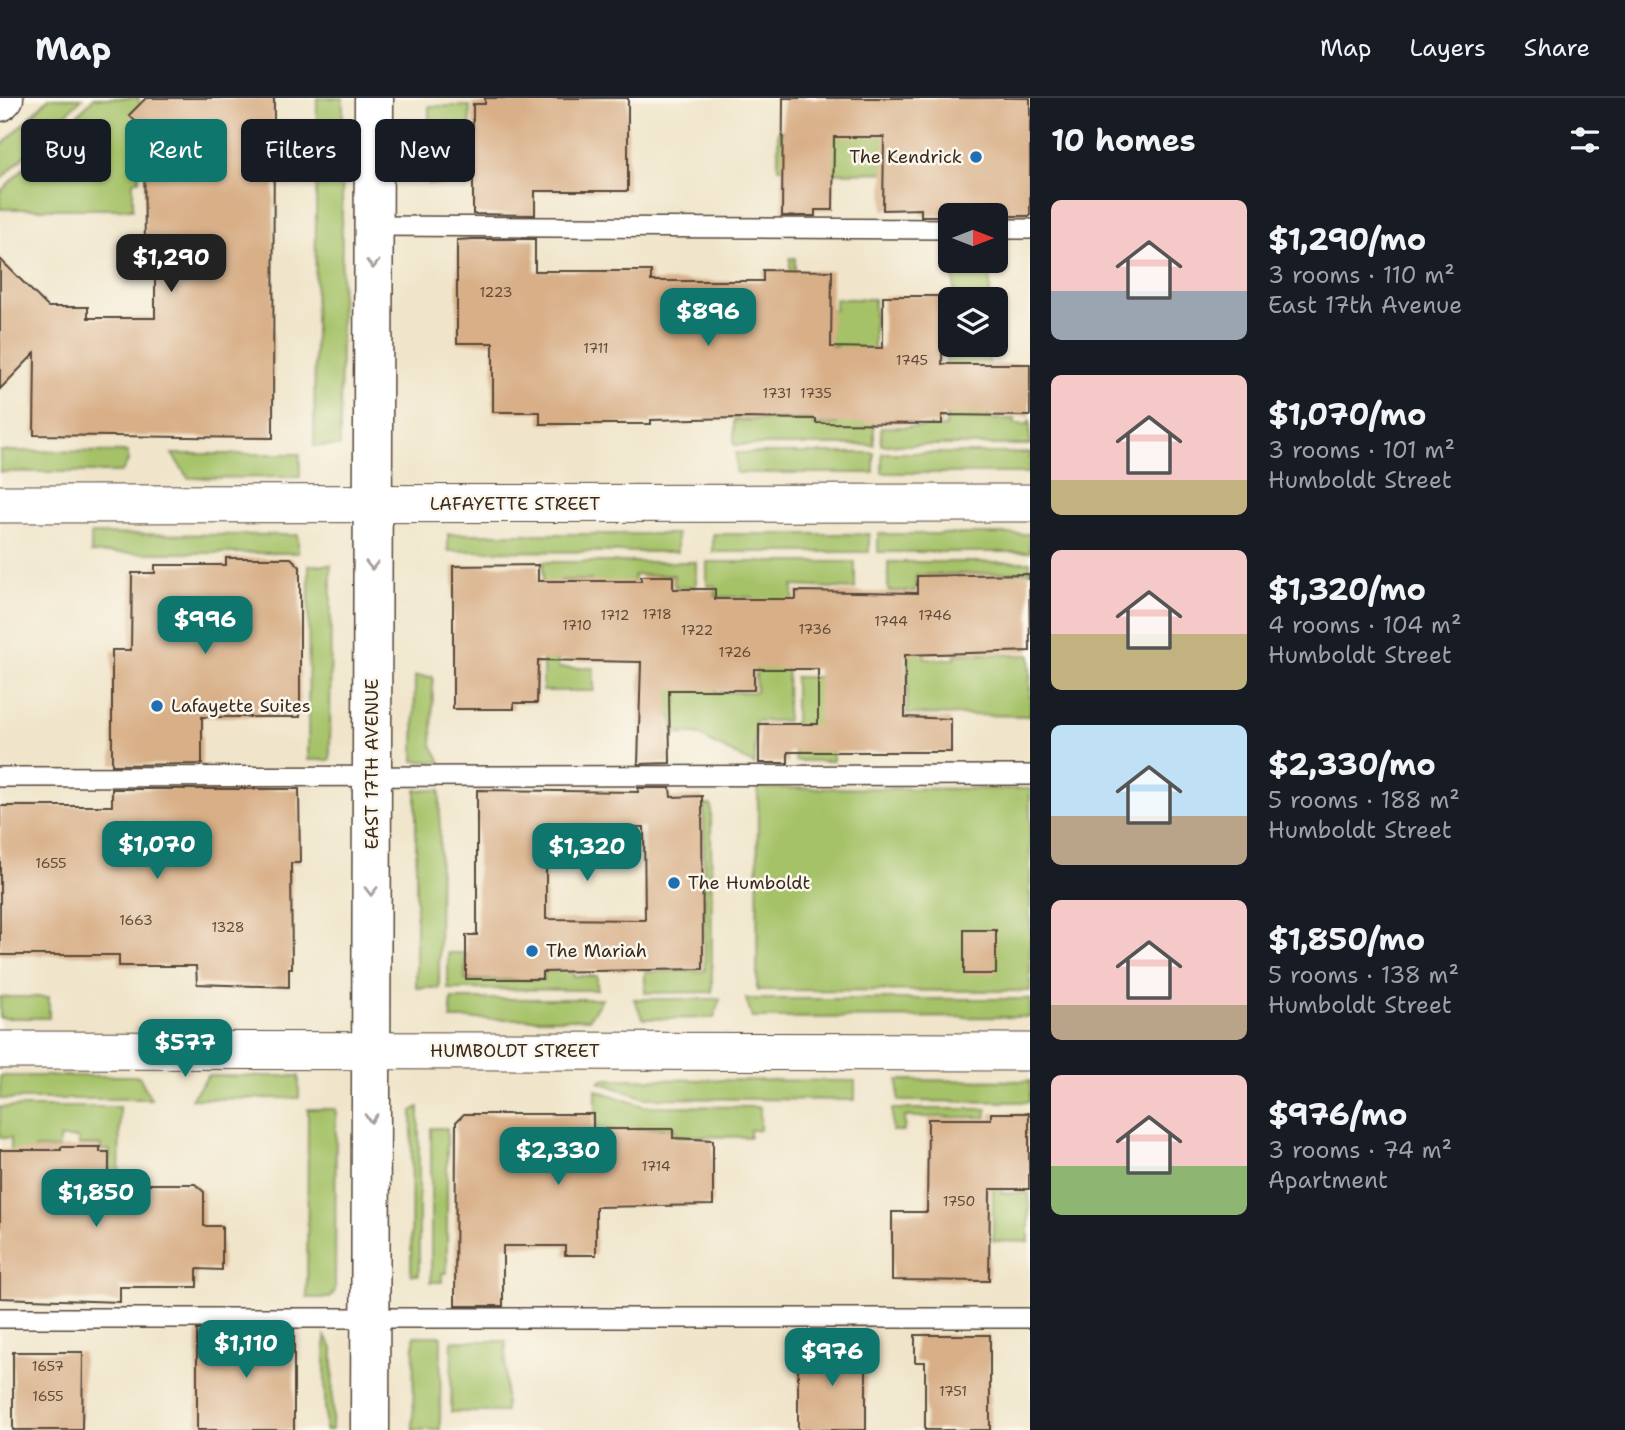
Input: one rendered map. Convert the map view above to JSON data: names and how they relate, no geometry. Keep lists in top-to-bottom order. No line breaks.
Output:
{"streets":{"main road":["EAST 17TH AVENUE"],"street":["LAFAYETTE STREET","HUMBOLDT STREET"]},"crossings":[["LAFAYETTE STREET","EAST 17TH AVENUE"],["EAST 17TH AVENUE","HUMBOLDT STREET"]],"one_way":["EAST 17TH AVENUE"],"places":["The Kendrick","Lafayette Suites","The Humboldt","The Mariah"],"house_numbers":["1223","1711","1745","1731","1735","1718","1712","1746","1744","1710","1736","1722","1726","1655","1663","1328","1714","1750","1657","1751","1655"],"north":"right","page":{"header":"Map","nav":["Map","Layers","Share"],"heading":"10 homes","chip":["Buy","Rent","Filters","New"],"list":[{"name":"$1,290/mo","note":"3 rooms · 110 m² · East 17th Avenue"},{"name":"$1,070/mo","note":"3 rooms · 101 m² · Humboldt Street"},{"name":"$1,320/mo","note":"4 rooms · 104 m² · Humboldt Street"},{"name":"$2,330/mo","note":"5 rooms · 188 m² · Humboldt Street"},{"name":"$1,850/mo","note":"5 rooms · 138 m² · Humboldt Street"},{"name":"$976/mo","note":"3 rooms · 74 m² · Apartment"}],"price":["$1,290","$896","$996","$1,070","$1,320","$577","$2,330","$1,850","$1,110","$976"]}}
